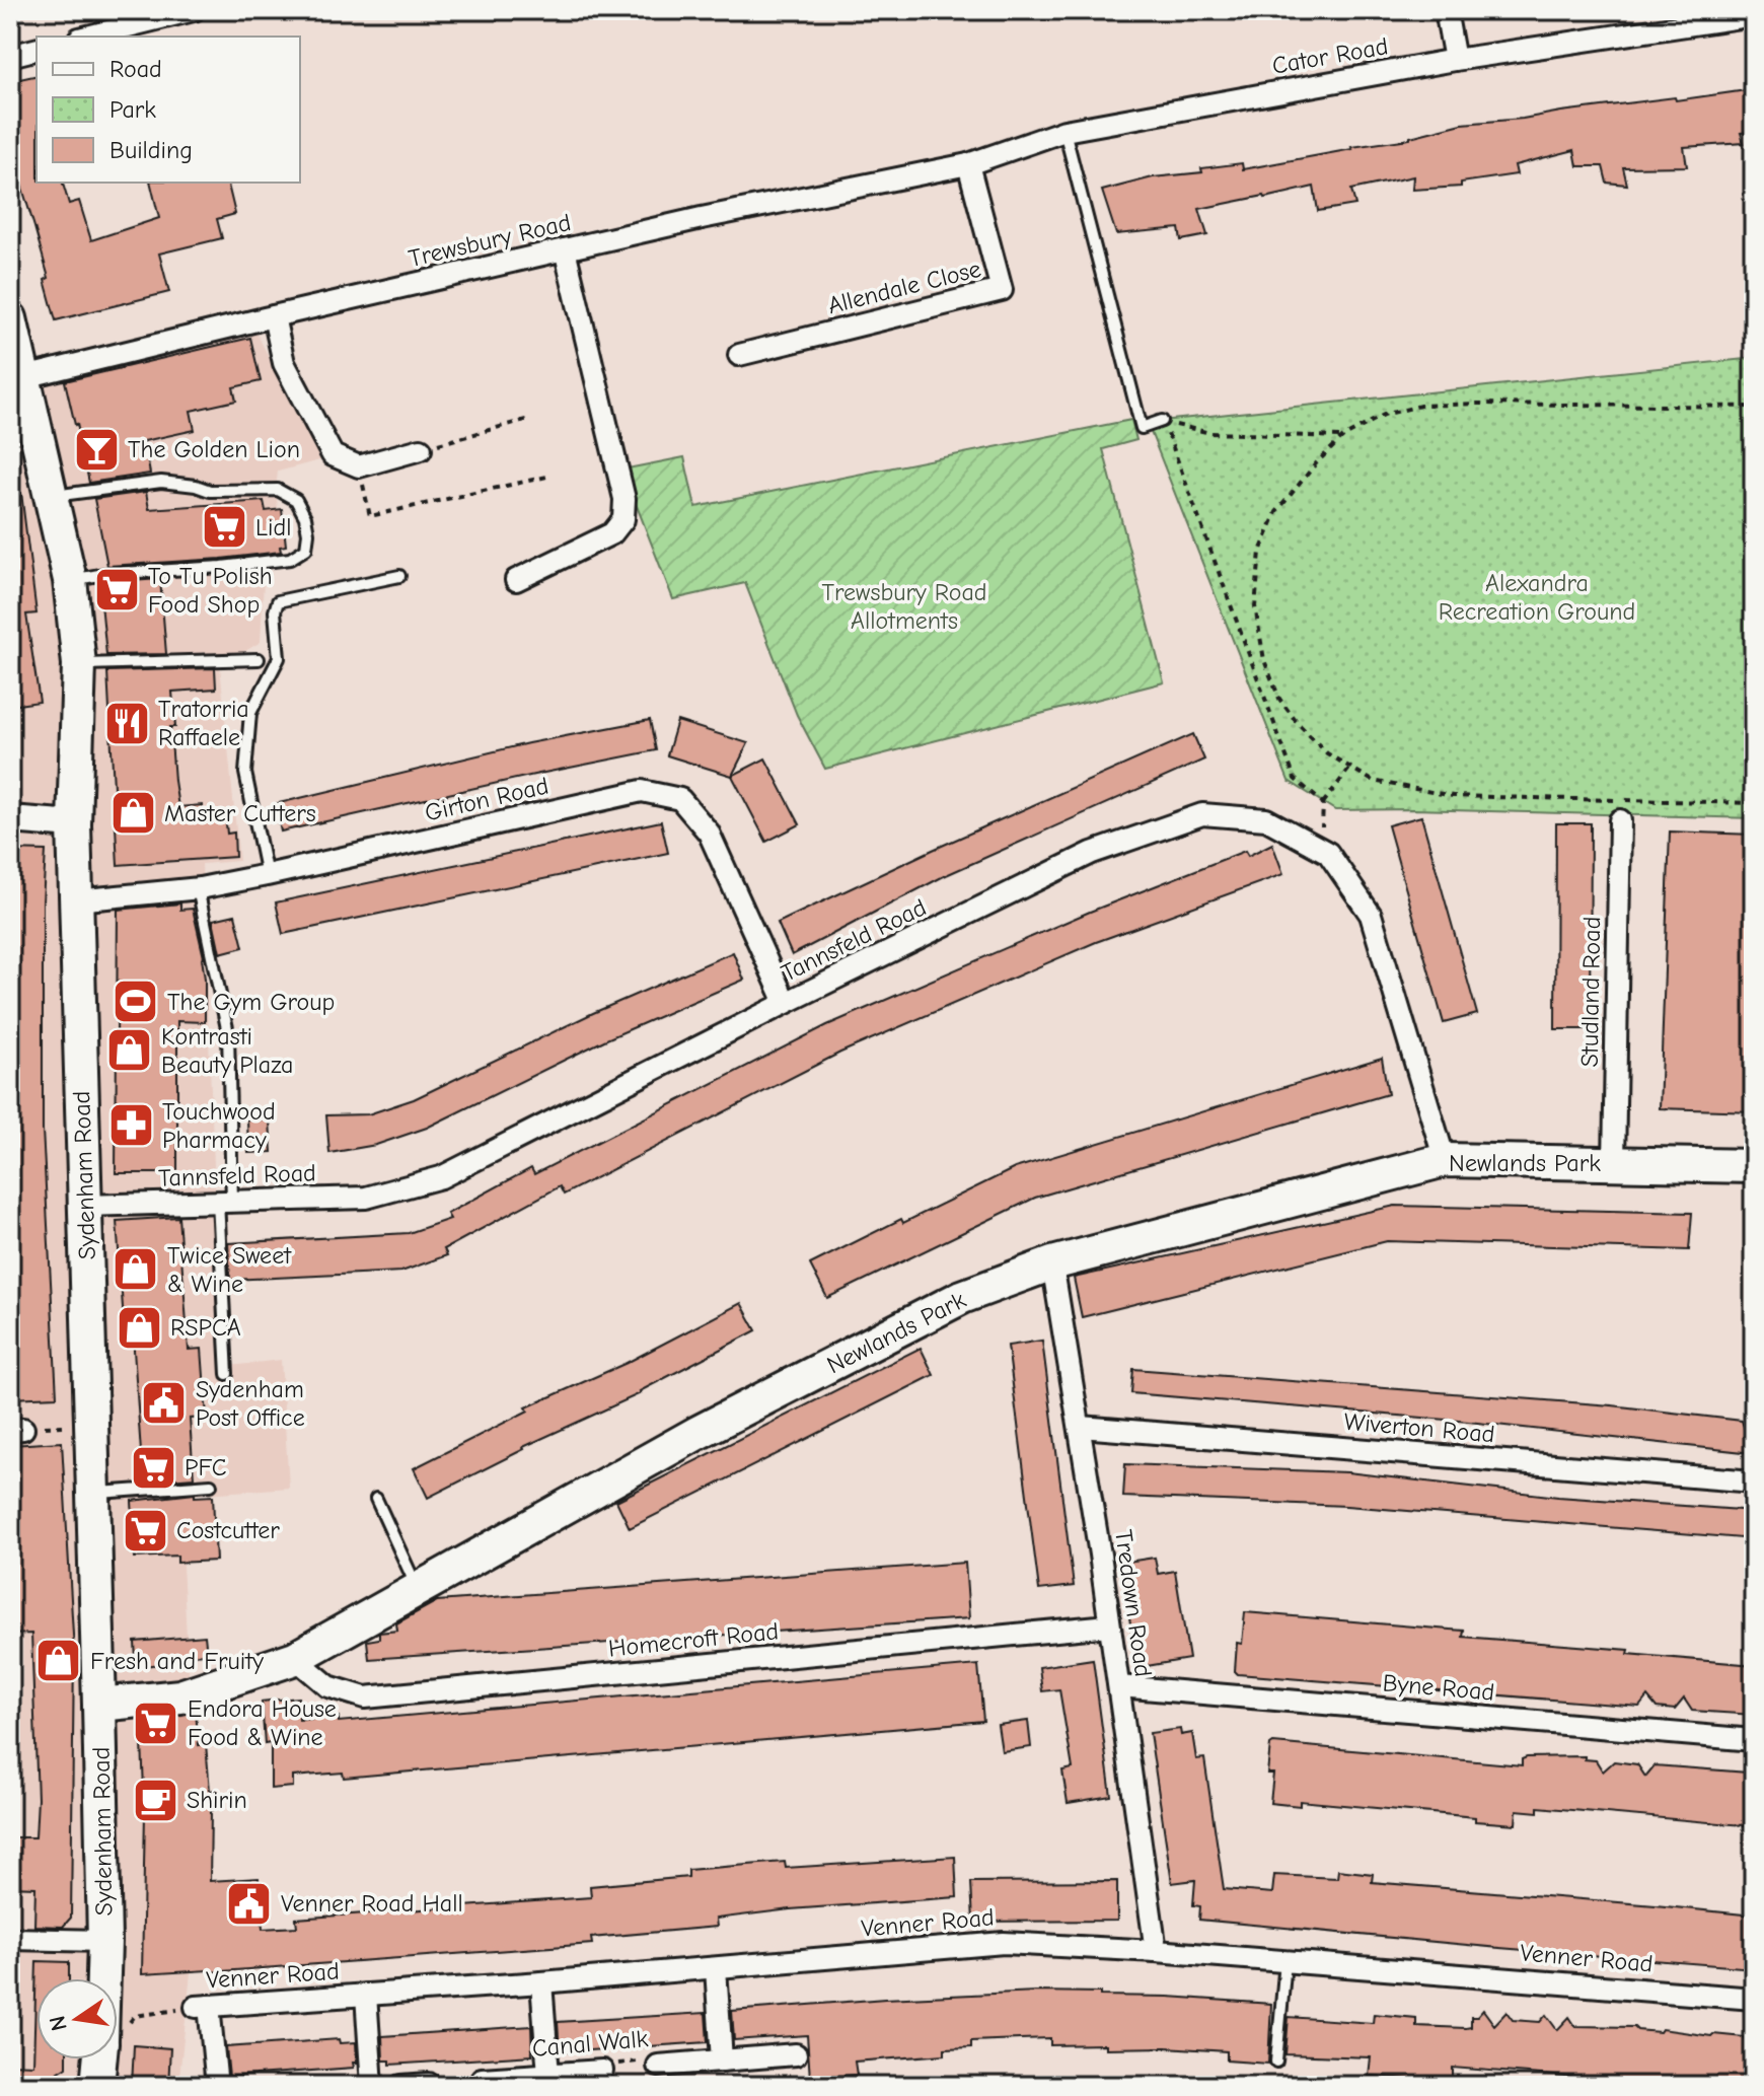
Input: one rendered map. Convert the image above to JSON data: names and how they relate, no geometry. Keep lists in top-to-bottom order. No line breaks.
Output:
{"streets":{"main road":["Newlands Park","Sydenham Road"],"street":["Cator Road","Trewsbury Road","Allendale Close","Girton Road","Tannsfeld Road","Studland Road","Wiverton Road","Tredown Road","Homecroft Road","Byne Road","Venner Road","Canal Walk"]},"crossings":[["Cator Road","Trewsbury Road"],["Cator Road","Allendale Close"],["Trewsbury Road","Allendale Close"],["Trewsbury Road","Sydenham Road"],["Girton Road","Tannsfeld Road"],["Girton Road","Sydenham Road"],["Tannsfeld Road","Newlands Park"],["Tannsfeld Road","Sydenham Road"],["Studland Road","Newlands Park"],["Newlands Park","Sydenham Road"],["Newlands Park","Tredown Road"],["Newlands Park","Homecroft Road"],["Wiverton Road","Tredown Road"],["Tredown Road","Homecroft Road"],["Tredown Road","Byne Road"],["Tredown Road","Venner Road"]],"parks":["Alexandra Recreation Ground","Trewsbury Road Allotments"],"places":{"bar":["The Golden Lion"],"supermarket":["Lidl","To Tu Polish Food Shop","PFC","Costcutter","Endora House Food & Wine"],"restaurant":["Tratorria Raffaele"],"shop":["Master Cutters","Kontrasti Beauty Plaza","Twice Sweet & Wine","RSPCA","Fresh and Fruity"],"sports":["The Gym Group"],"pharmacy":["Touchwood Pharmacy"],"public building":["Sydenham Post Office","Venner Road Hall"],"cafe":["Shirin"]},"legend":["Road","Park","Building"],"north":"left"}
